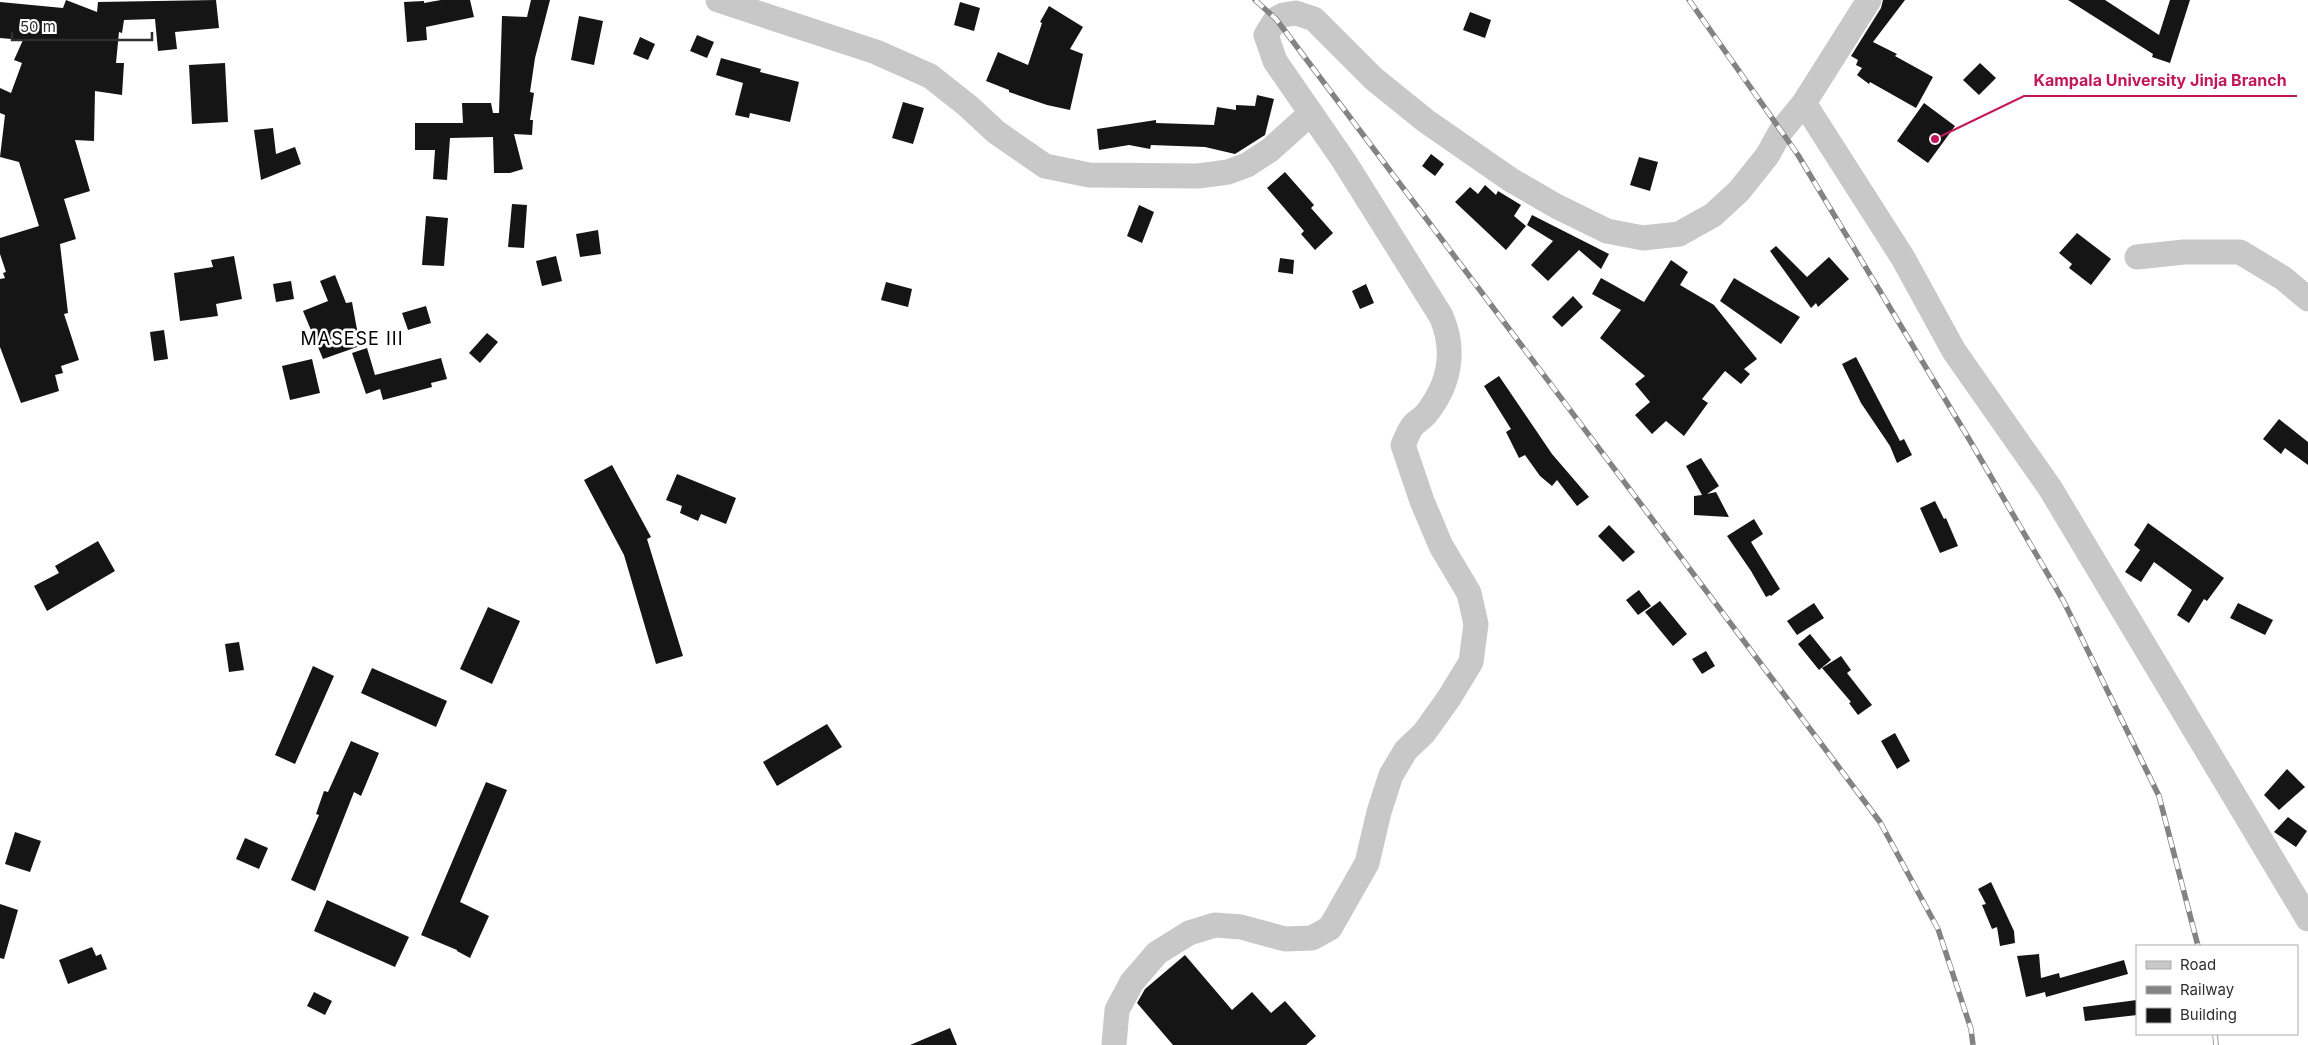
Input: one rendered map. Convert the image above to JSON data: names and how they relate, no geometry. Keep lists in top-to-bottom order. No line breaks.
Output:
{"districts":["MASESE III"],"places":["Kampala University Jinja Branch"],"legend":["Road","Railway","Building"],"scale_bar":"50 m"}
